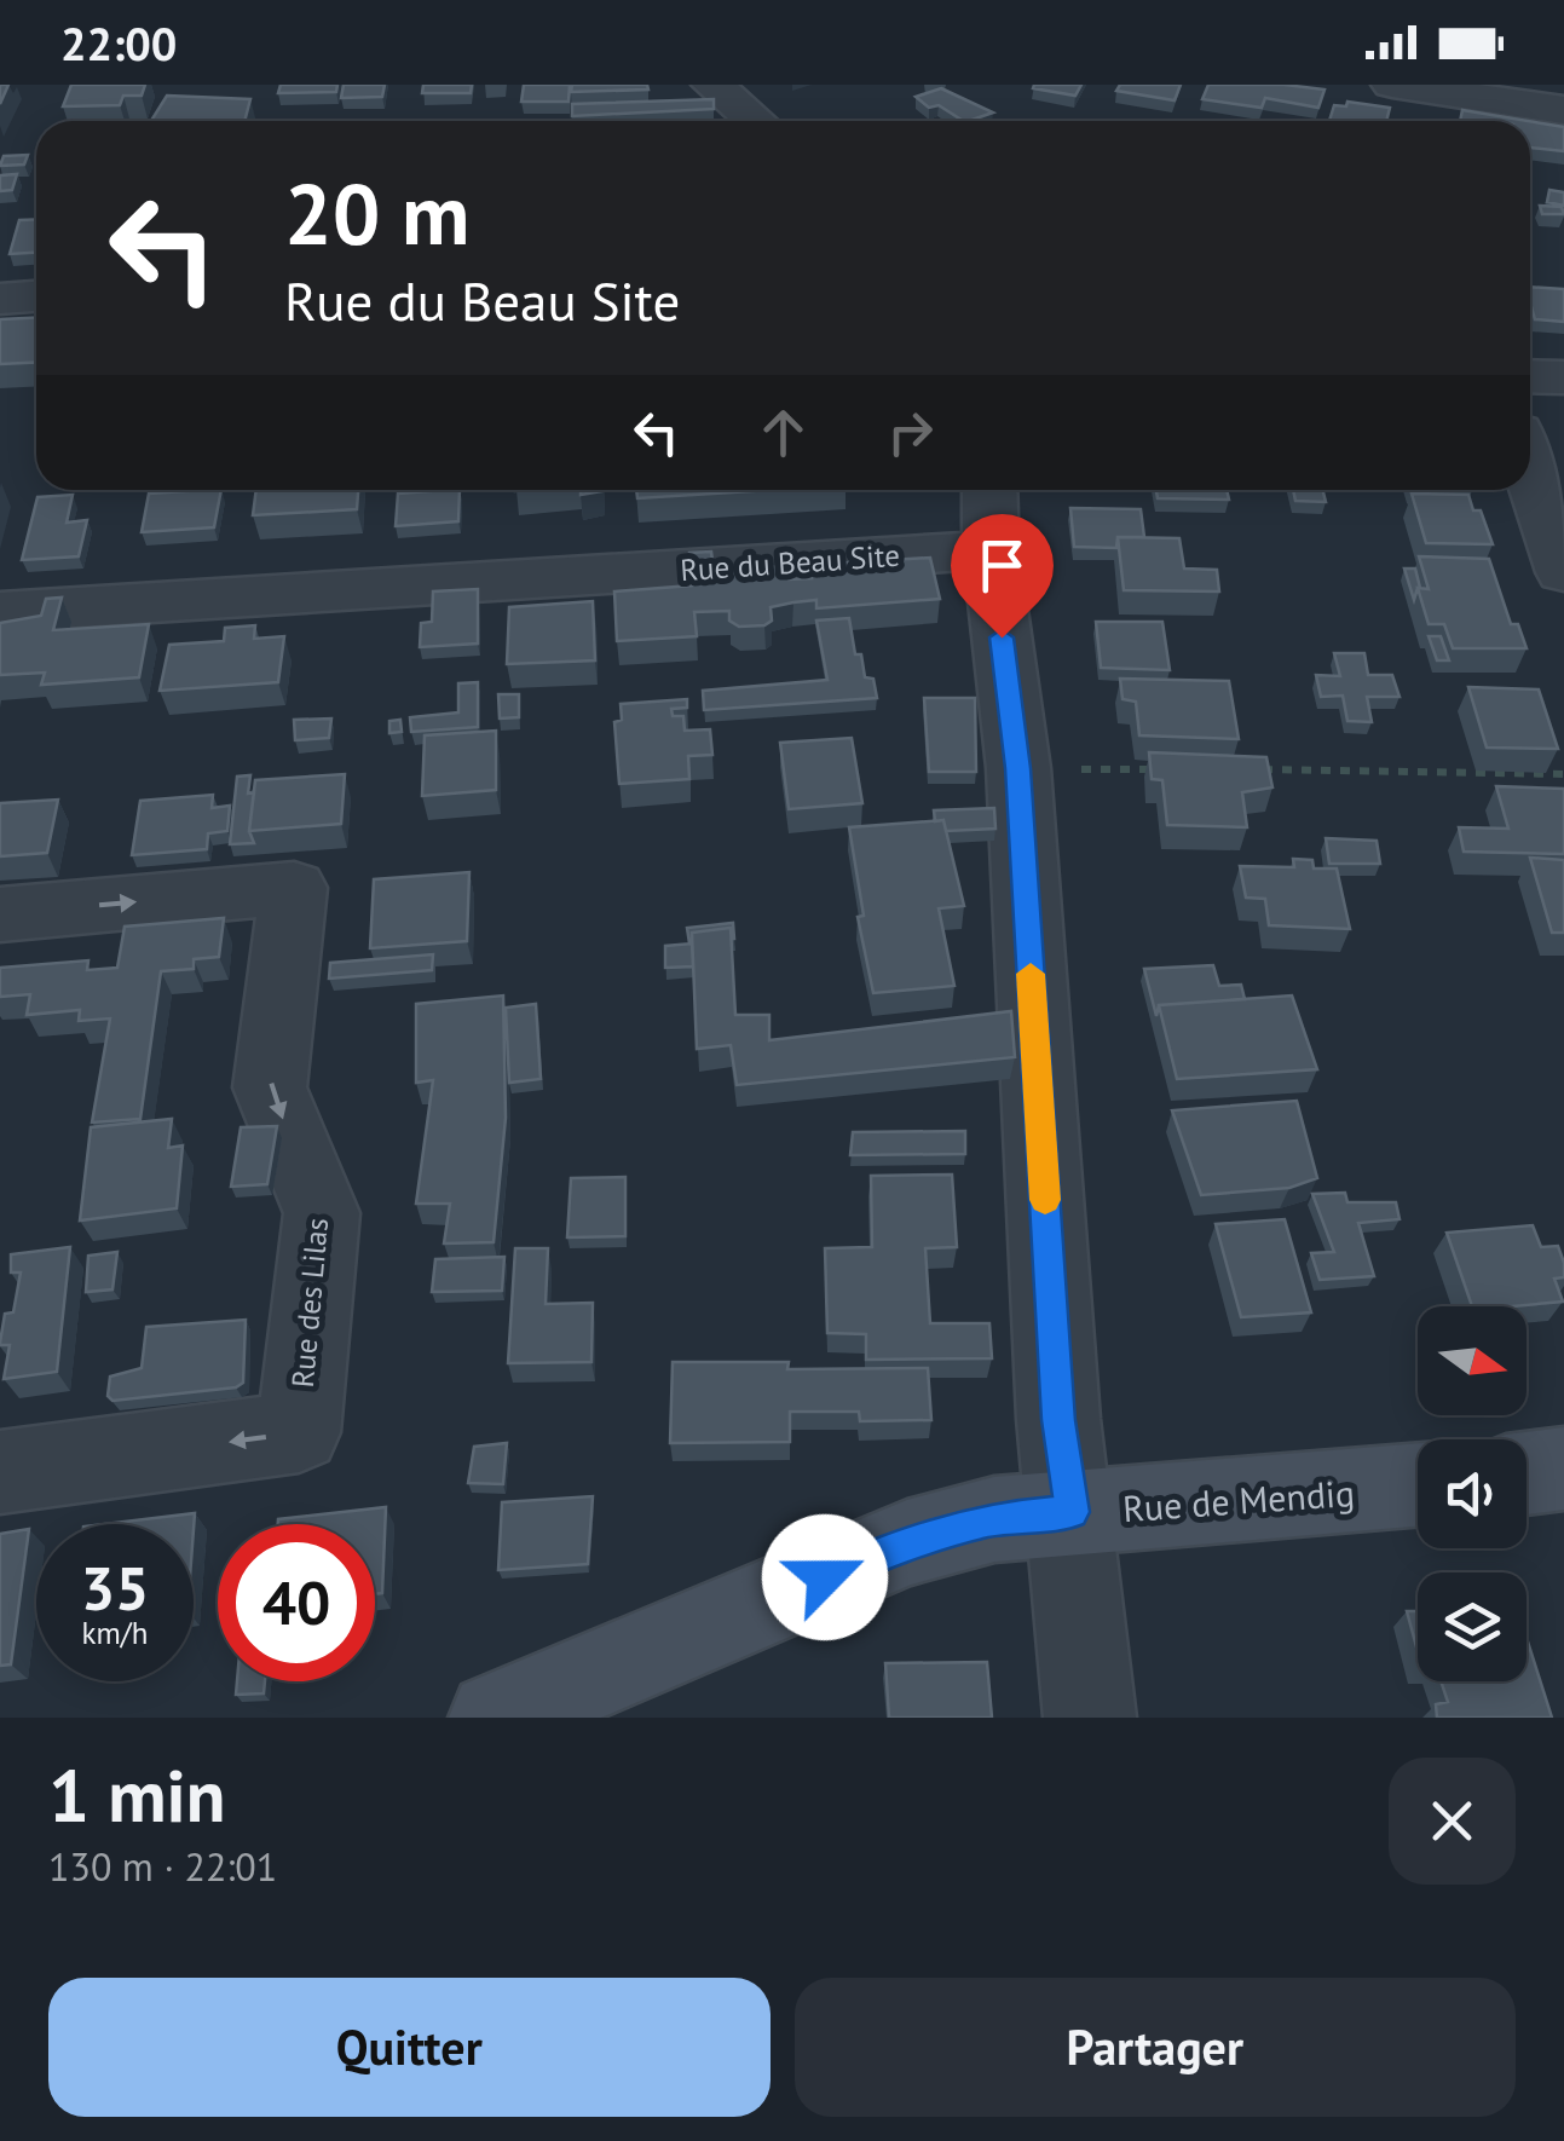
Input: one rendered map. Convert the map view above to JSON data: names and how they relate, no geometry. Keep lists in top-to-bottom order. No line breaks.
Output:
{"streets":{"street":["Rue du Beau Site","Rue des Lilas","Rue de Mendig"]},"north":"right","page":{"status":"22:00","turn":["20 m","Rue du Beau Site"],"speed":"35 km/h","limit":"40","heading":["1 min","130 m · 22:01"],"buttons":["Quitter","Partager"]}}
